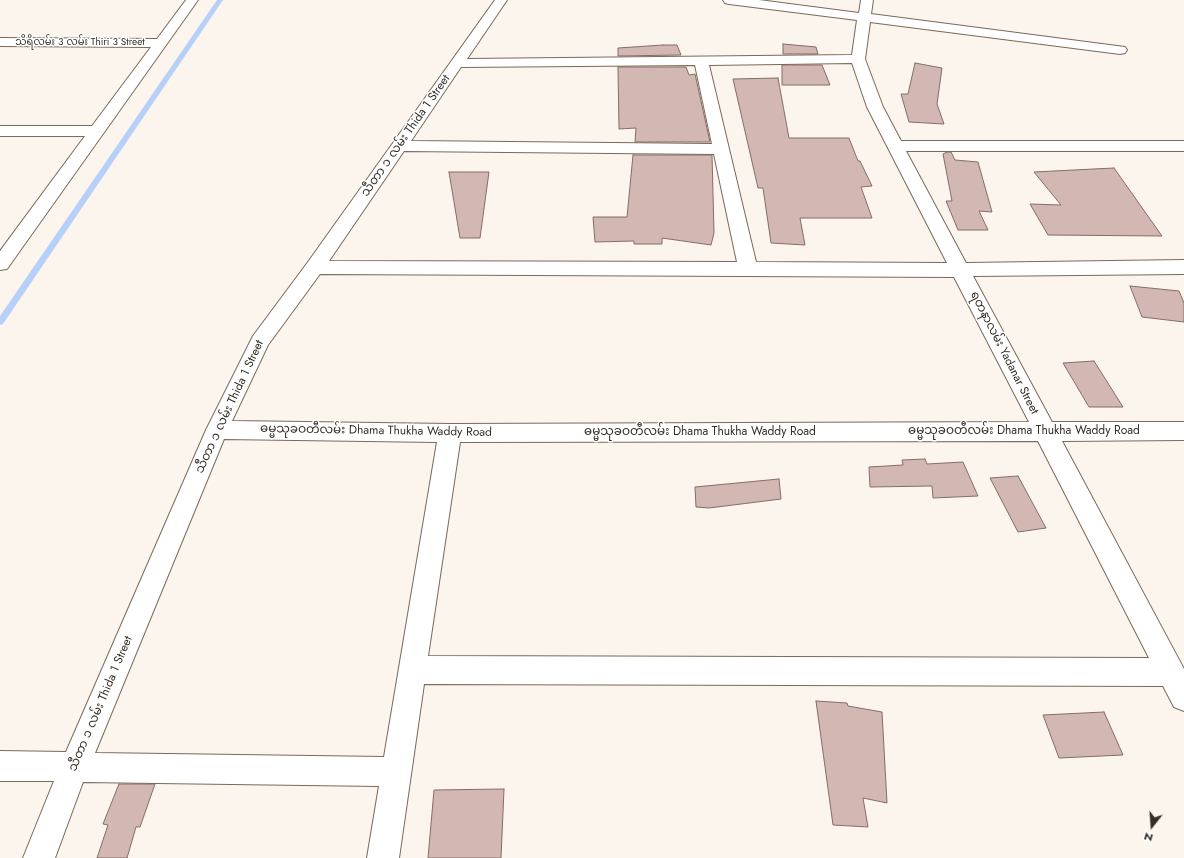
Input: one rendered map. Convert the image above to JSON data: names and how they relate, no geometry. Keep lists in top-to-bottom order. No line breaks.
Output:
{"streets":{"street":["သိရိလမ်း 3 လမ်း Thiri 3 Street","သီတာ ၁ လမ်း Thida 1 Street","ရတနာလမ်း Yadanar Street","ဓမ္မသုခဝတီလမ်း Dhama Thukha Waddy Road"]},"crossings":[["သီတာ ၁ လမ်း Thida 1 Street","ဓမ္မသုခဝတီလမ်း Dhama Thukha Waddy Road"],["ရတနာလမ်း Yadanar Street","ဓမ္မသုခဝတီလမ်း Dhama Thukha Waddy Road"]],"north":"bottom"}
